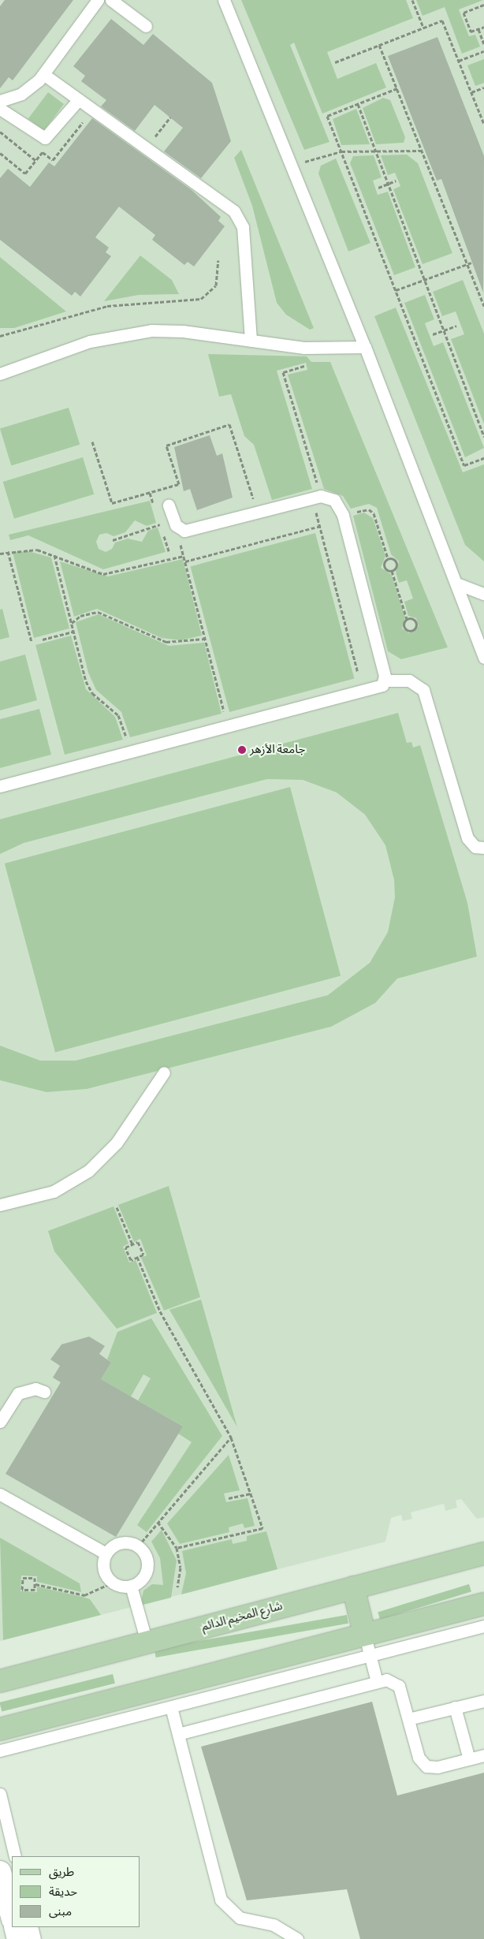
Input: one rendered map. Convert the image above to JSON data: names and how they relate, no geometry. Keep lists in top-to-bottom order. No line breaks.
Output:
{"streets":{"main road":["شارع المخيم الدائم"]},"places":["جامعة الأزهر"],"legend":["طريق","حديقة","مبنى"]}
